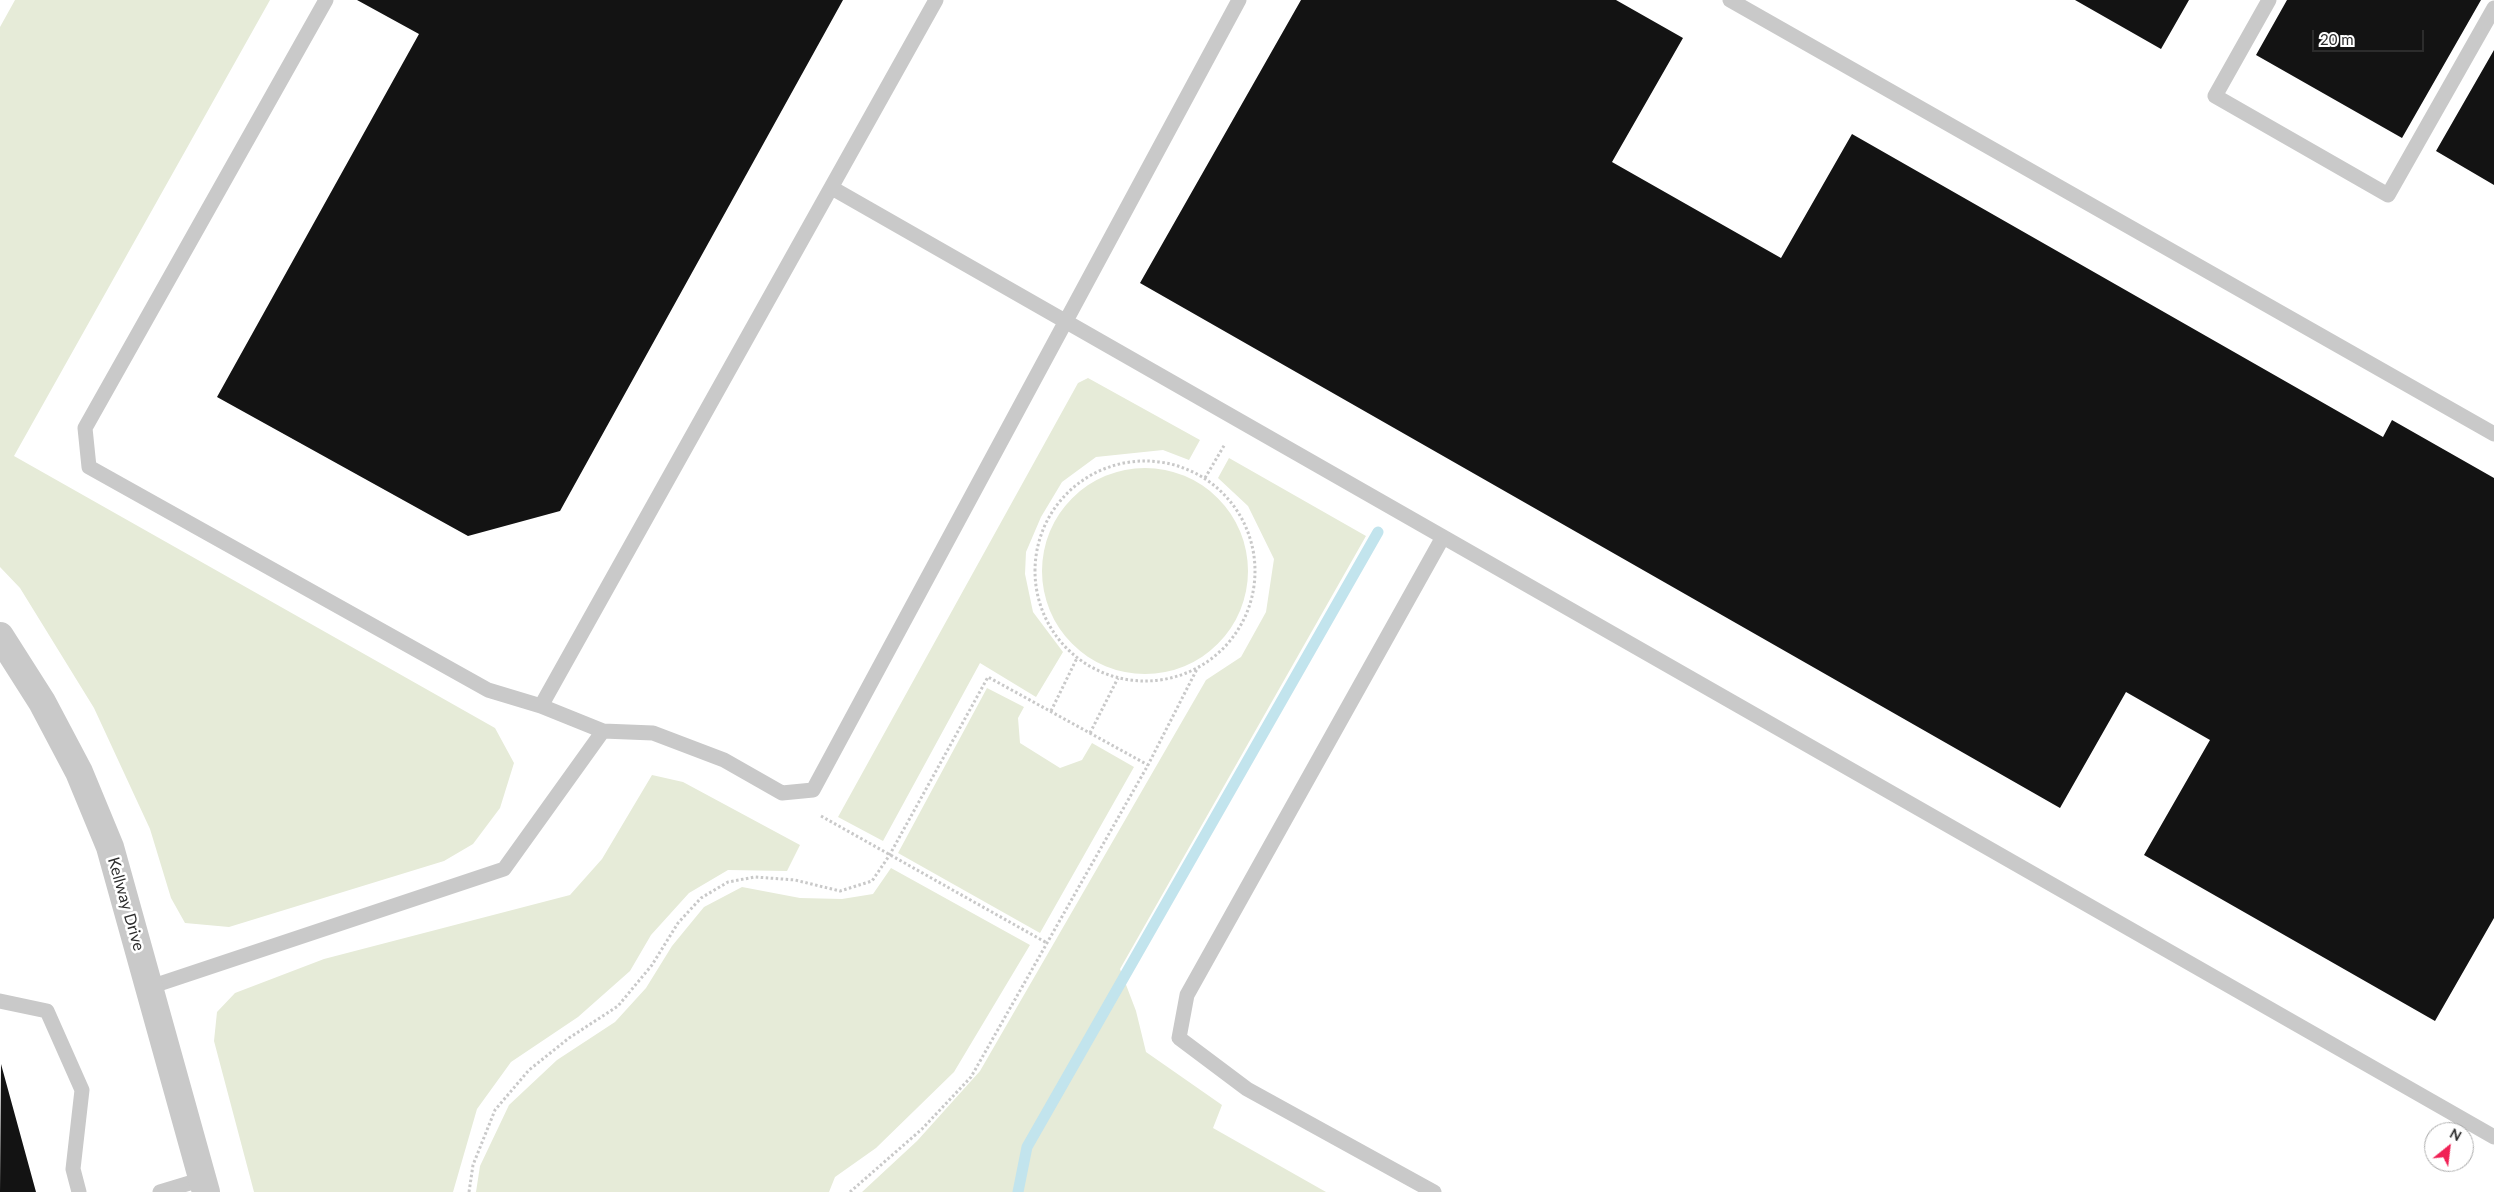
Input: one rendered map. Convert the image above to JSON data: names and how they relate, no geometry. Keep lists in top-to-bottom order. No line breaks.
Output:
{"streets":{"street":["Kellway Drive"]},"scale_bar":"20 m","north":"top right"}
